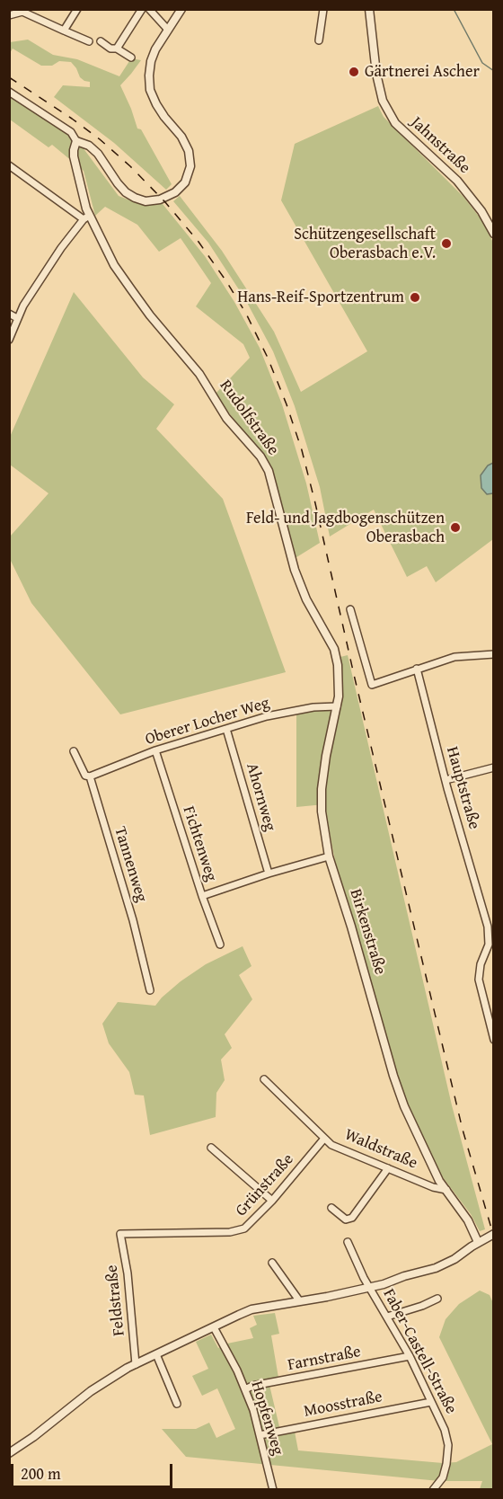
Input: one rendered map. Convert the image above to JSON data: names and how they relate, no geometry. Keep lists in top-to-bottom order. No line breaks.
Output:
{"streets":{"street":["Jahnstraße","Rudolfstraße","Oberer Locher Weg","Hauptstraße","Ahornweg","Fichtenweg","Tannenweg","Birkenstraße","Waldstraße","Grünstraße","Feldstraße","Faber-Castell-Straße","Farnstraße","Moosstraße","Hopfenweg"]},"crossings":[["Rudolfstraße","Oberer Locher Weg"],["Rudolfstraße","Birkenstraße"],["Oberer Locher Weg","Ahornweg"],["Oberer Locher Weg","Fichtenweg"],["Oberer Locher Weg","Tannenweg"],["Oberer Locher Weg","Birkenstraße"],["Birkenstraße","Waldstraße"],["Waldstraße","Grünstraße"],["Grünstraße","Feldstraße"],["Faber-Castell-Straße","Farnstraße"],["Faber-Castell-Straße","Moosstraße"],["Farnstraße","Hopfenweg"],["Moosstraße","Hopfenweg"]],"places":["Gärtnerei Ascher","Schützengesellschaft Oberasbach e.V.","Hans-Reif-Sportzentrum","Feld- und Jagdbogenschützen Oberasbach"],"scale_bar":"200 m"}
